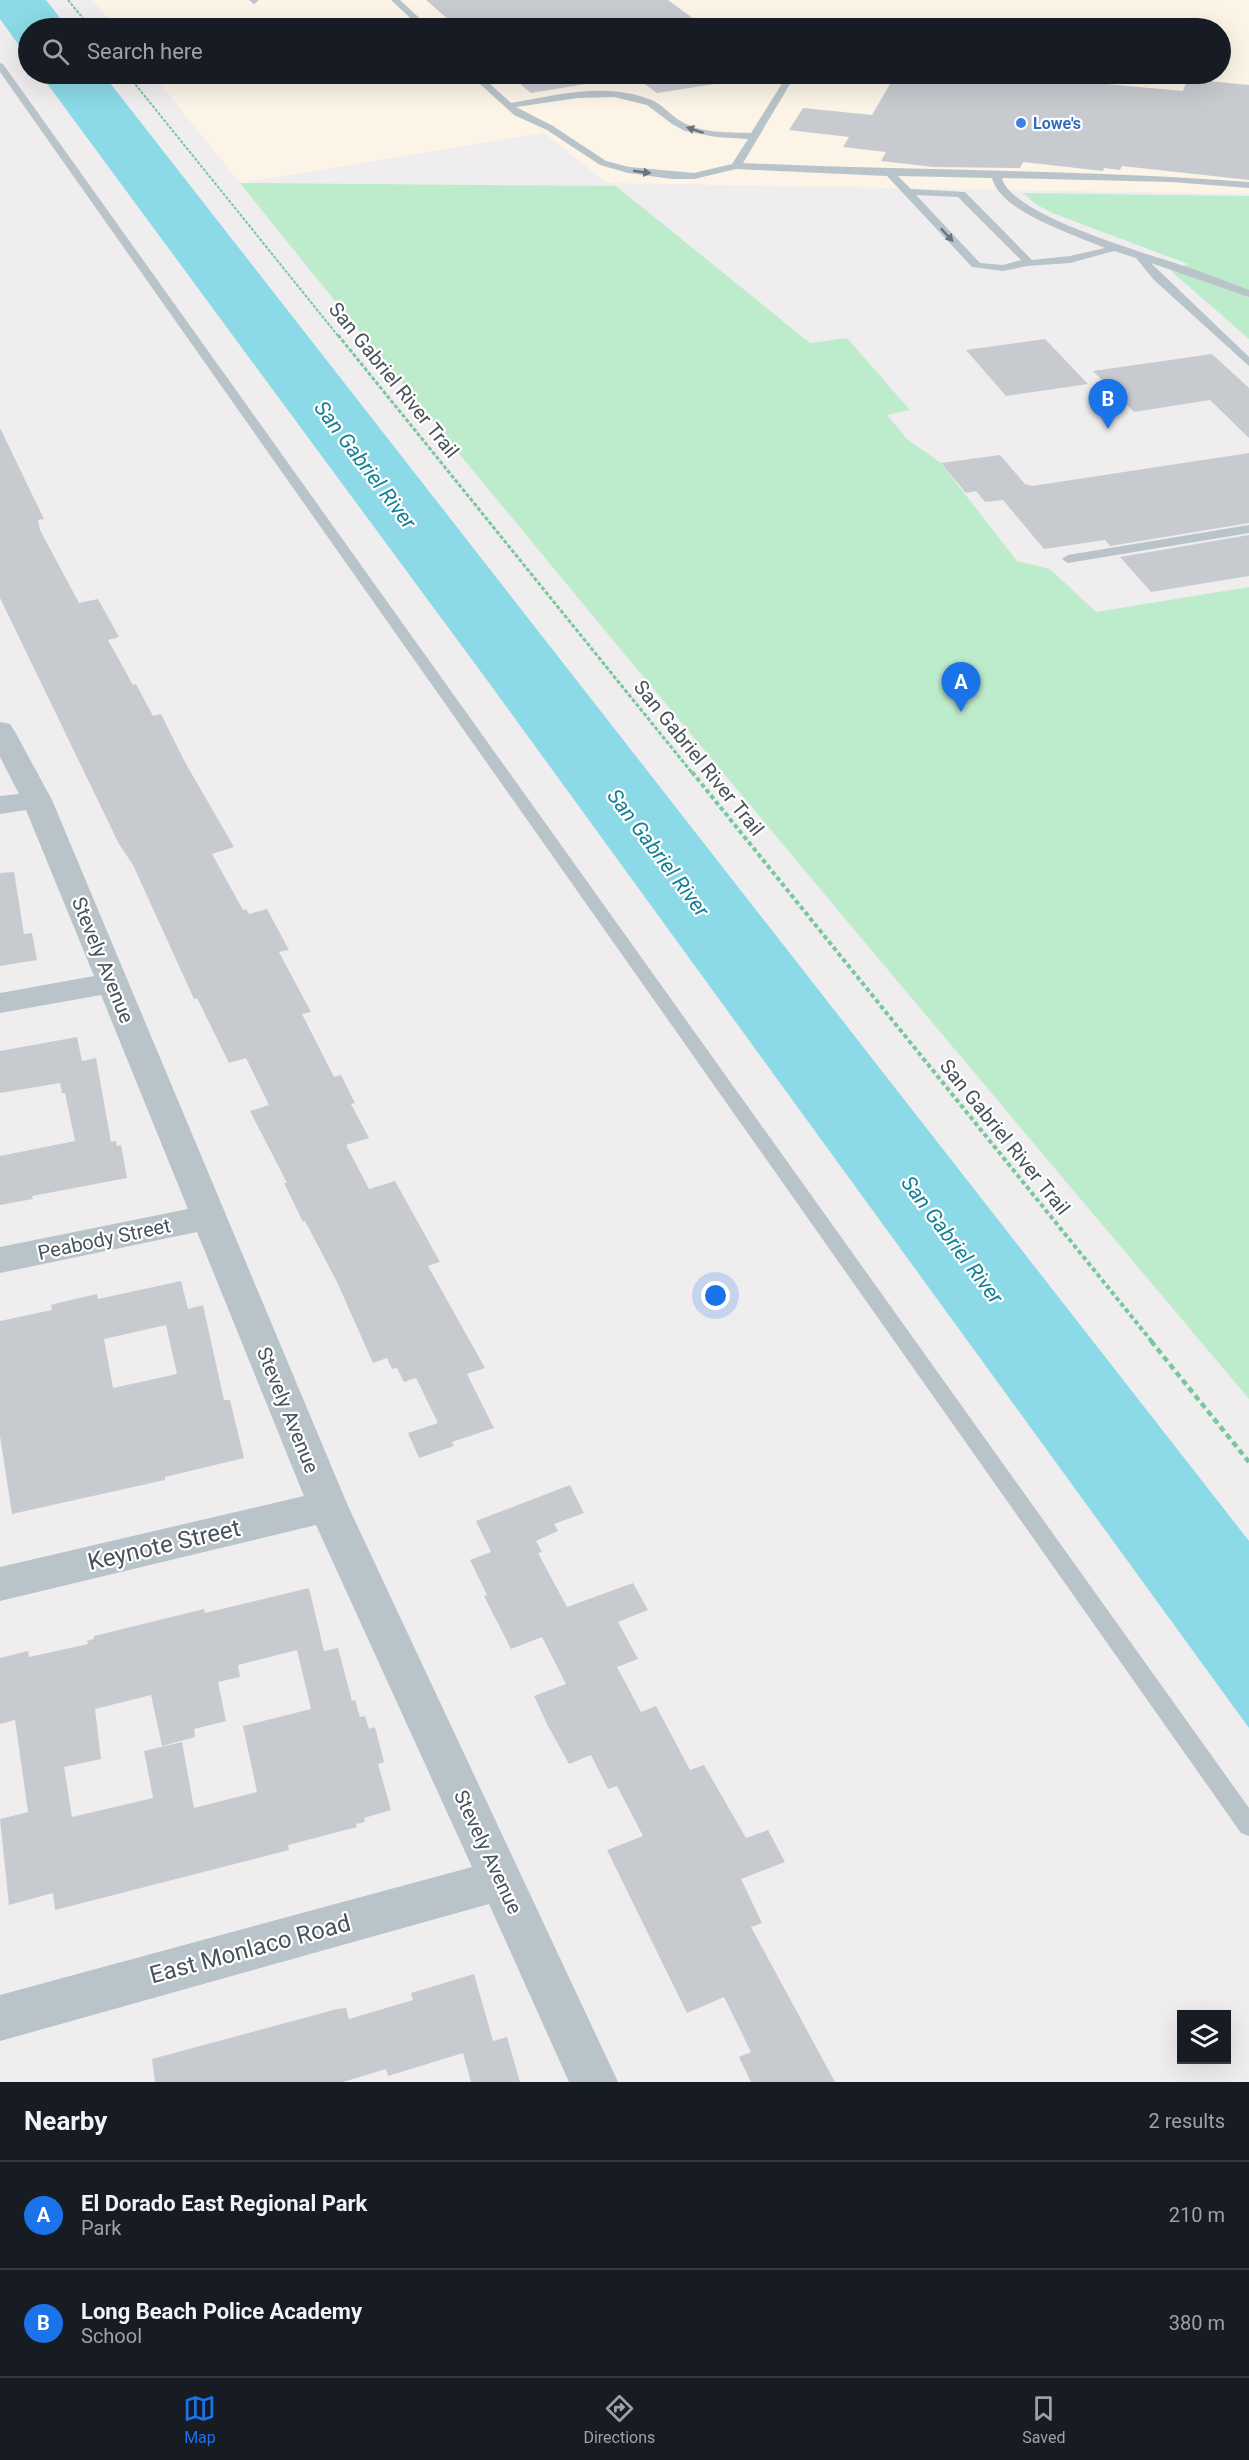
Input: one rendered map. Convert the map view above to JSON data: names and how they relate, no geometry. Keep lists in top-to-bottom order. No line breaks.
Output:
{"streets":{"street":["Stevely Avenue","Peabody Street","Keynote Street","East Monlaco Road"],"path":["San Gabriel River Trail"]},"crossings":[["Stevely Avenue","Peabody Street"],["Stevely Avenue","Keynote Street"],["Stevely Avenue","East Monlaco Road"]],"water":["San Gabriel River"],"places":["Lowe's"],"page":{"search":"Search here","pins":["B","A"],"heading":["Nearby","2 results"],"list":[{"mark":"A","name":"El Dorado East Regional Park","note":"Park","value":"210 m"},{"mark":"B","name":"Long Beach Police Academy","note":"School","value":"380 m"}],"nav":["Map","Directions","Saved"]}}
